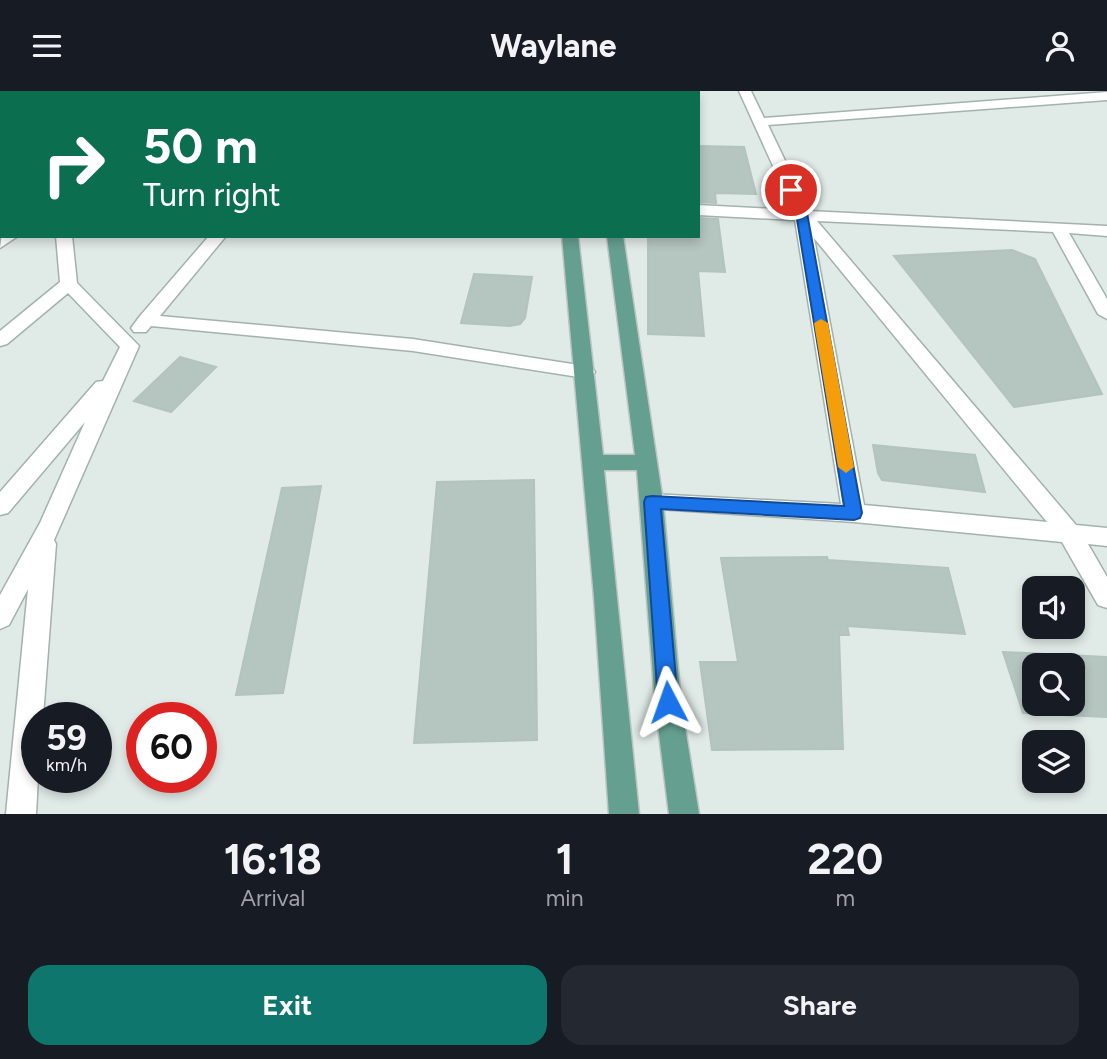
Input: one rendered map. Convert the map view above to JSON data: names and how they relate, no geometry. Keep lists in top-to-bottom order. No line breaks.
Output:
{"page":{"header":"Waylane","turn":["50 m","Turn right"],"speed":"59 km/h","limit":"60","eta":["16:18","Arrival","1","min","220","m"],"buttons":["Exit","Share"]}}
